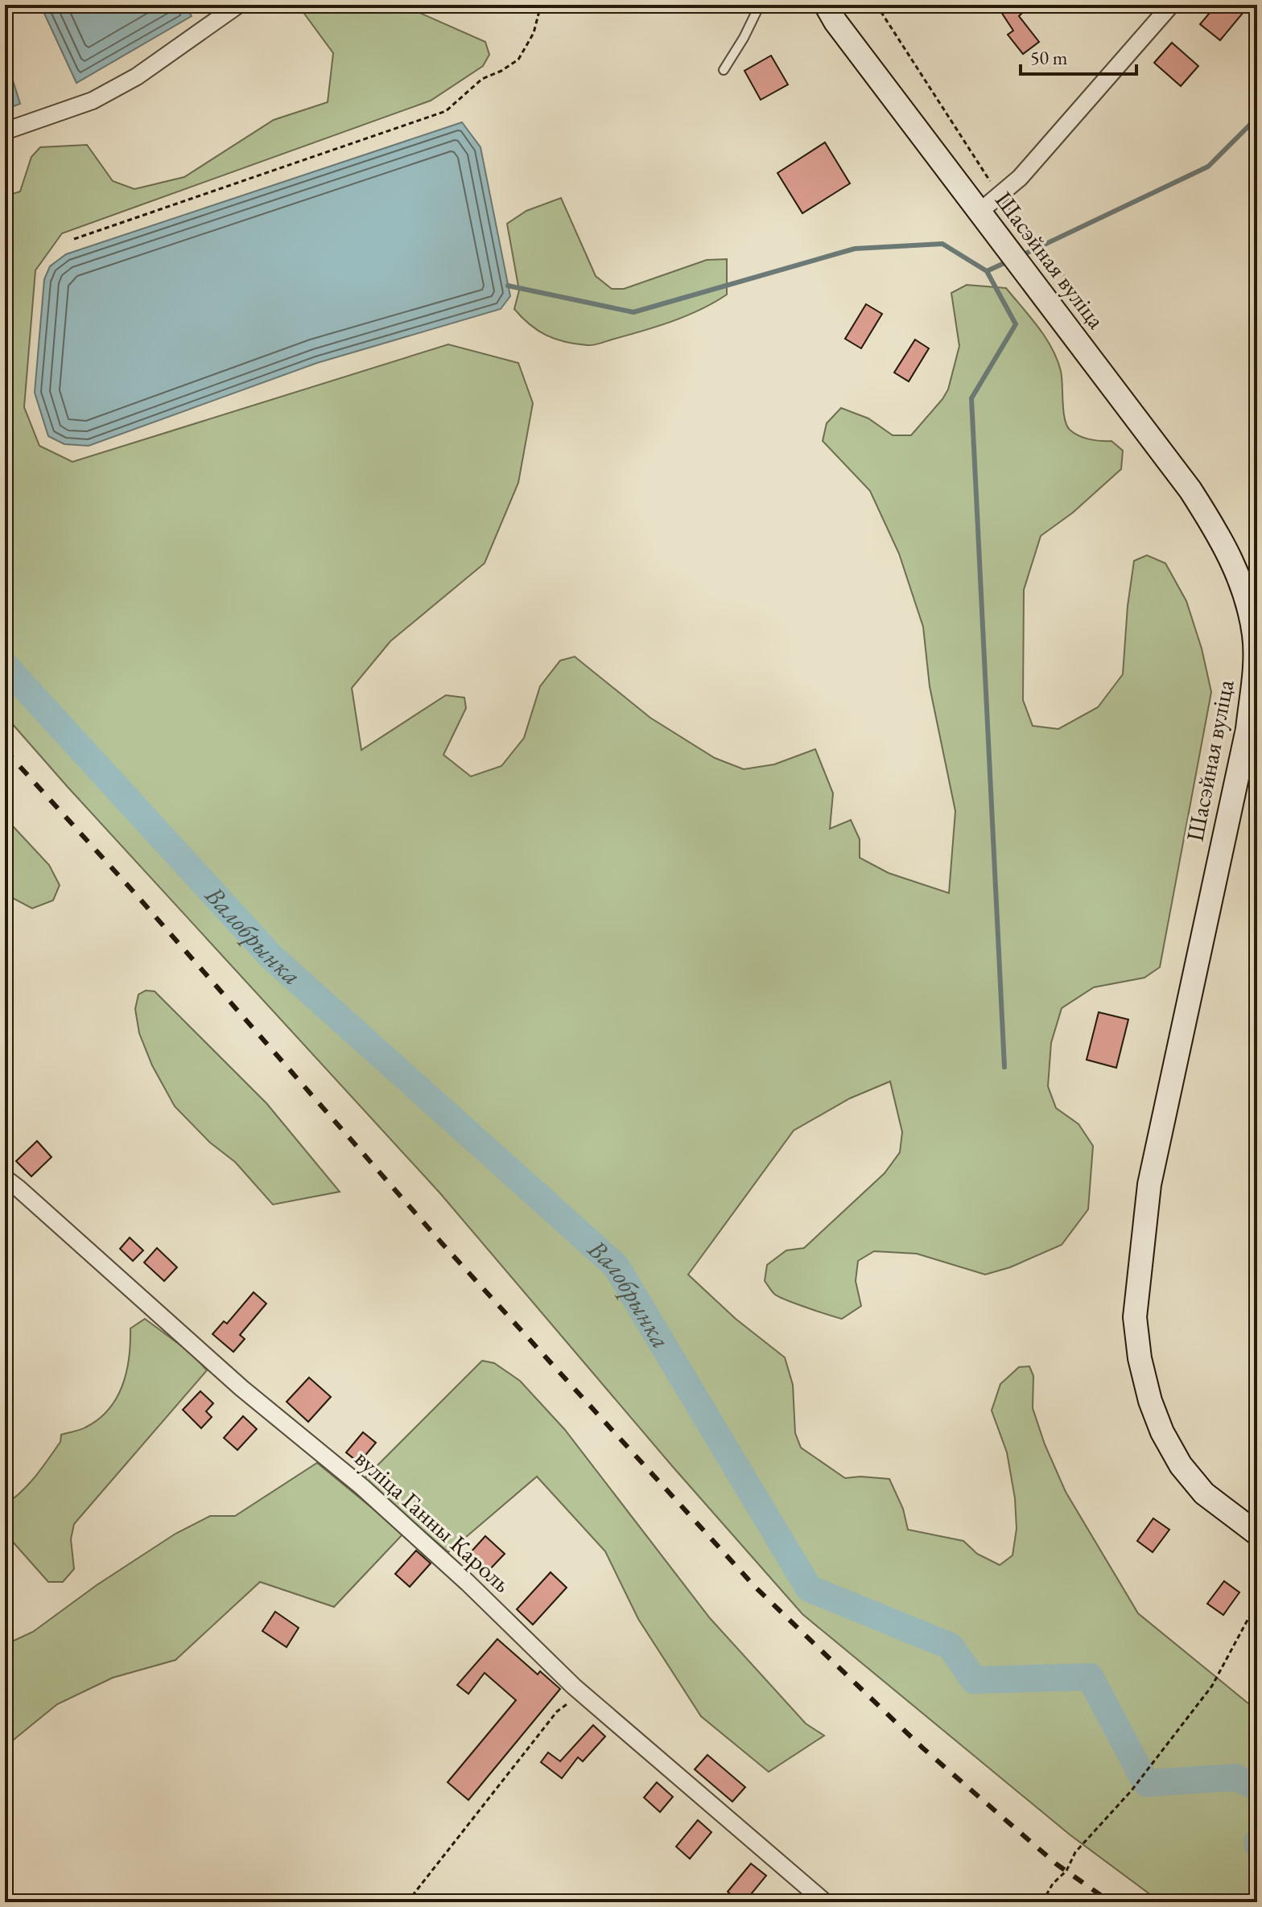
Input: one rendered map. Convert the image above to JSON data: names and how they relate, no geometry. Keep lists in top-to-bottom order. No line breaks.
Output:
{"streets":{"main road":["Шасэйная вуліца"],"street":["вуліца Ганны Кароль"]},"water":["Валобрынка"],"scale_bar":"50 m"}
